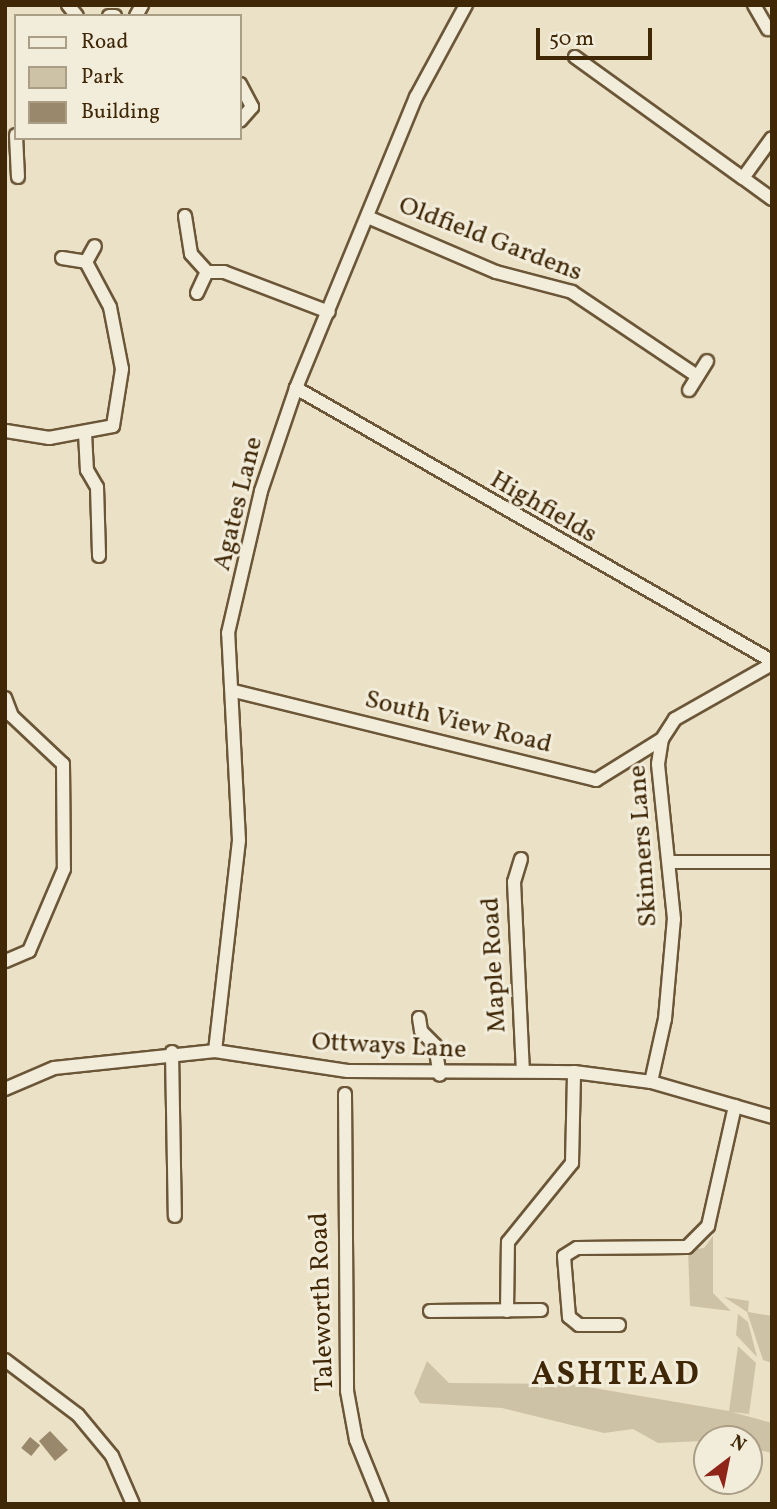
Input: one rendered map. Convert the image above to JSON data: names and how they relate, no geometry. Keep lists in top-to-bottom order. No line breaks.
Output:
{"streets":{"street":["Oldfield Gardens","Agates Lane","Highfields","South View Road","Skinners Lane","Maple Road","Ottways Lane","Taleworth Road"]},"crossings":[["Oldfield Gardens","Agates Lane"],["Agates Lane","Highfields"],["Agates Lane","South View Road"],["Agates Lane","Ottways Lane"],["Highfields","Skinners Lane"],["South View Road","Skinners Lane"],["Skinners Lane","Ottways Lane"],["Maple Road","Ottways Lane"]],"districts":["ASHTEAD"],"legend":["Road","Park","Building"],"scale_bar":"50 m","north":"top right"}
